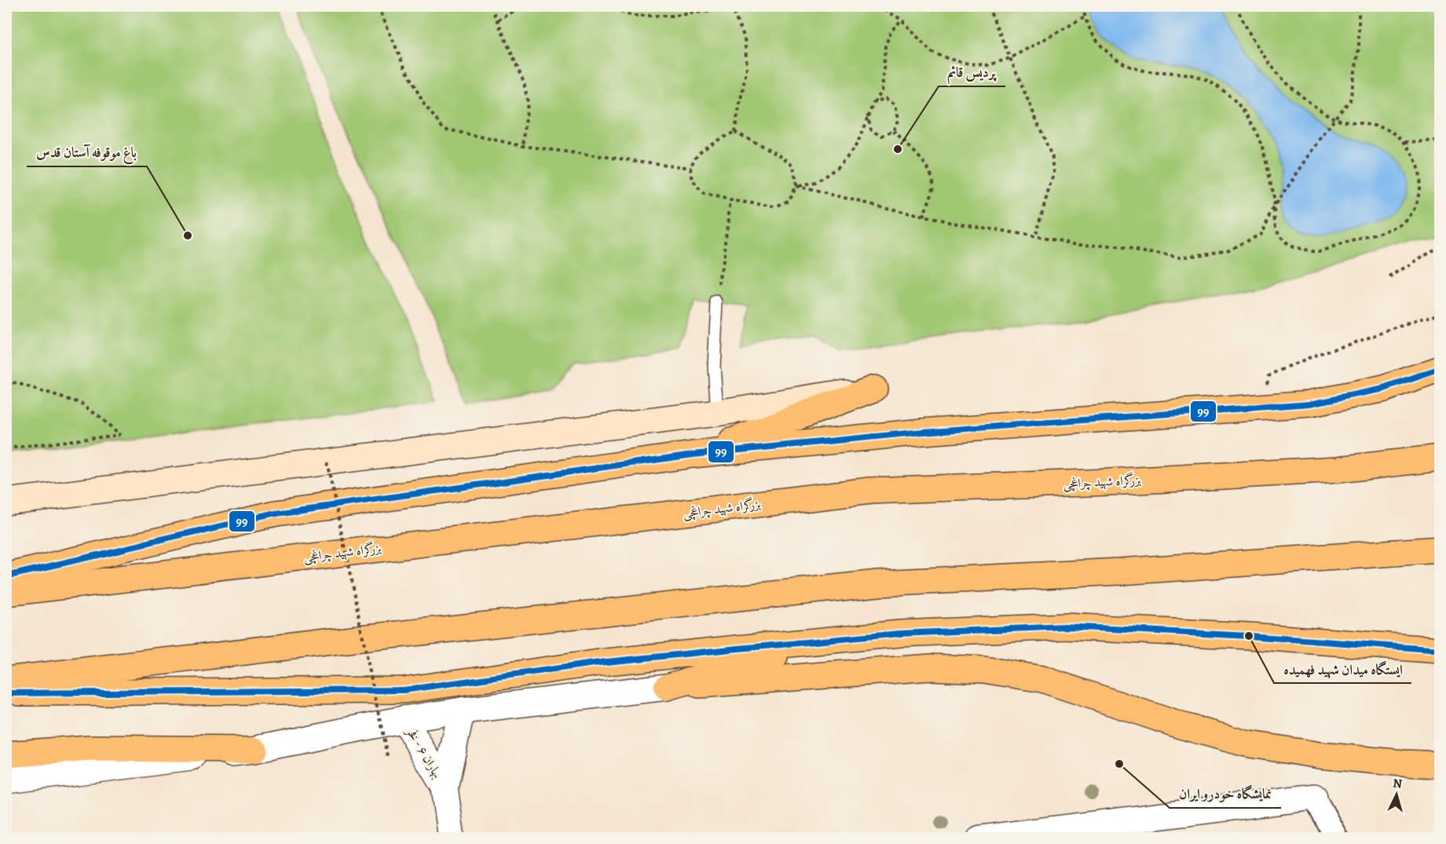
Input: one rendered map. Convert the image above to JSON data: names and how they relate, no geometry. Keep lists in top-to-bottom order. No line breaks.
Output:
{"streets":{"main road":["بزرگراه شهید چراغچی"],"street":["بهاران ۶ - فخر"]},"places":["پردیس قائم","باغ موقوفه آستان قدس","ایستگاه میدان شهید فهمیده","نمایشگاه خودرو ایران"],"lines":["transit line 99"],"north":"top"}
